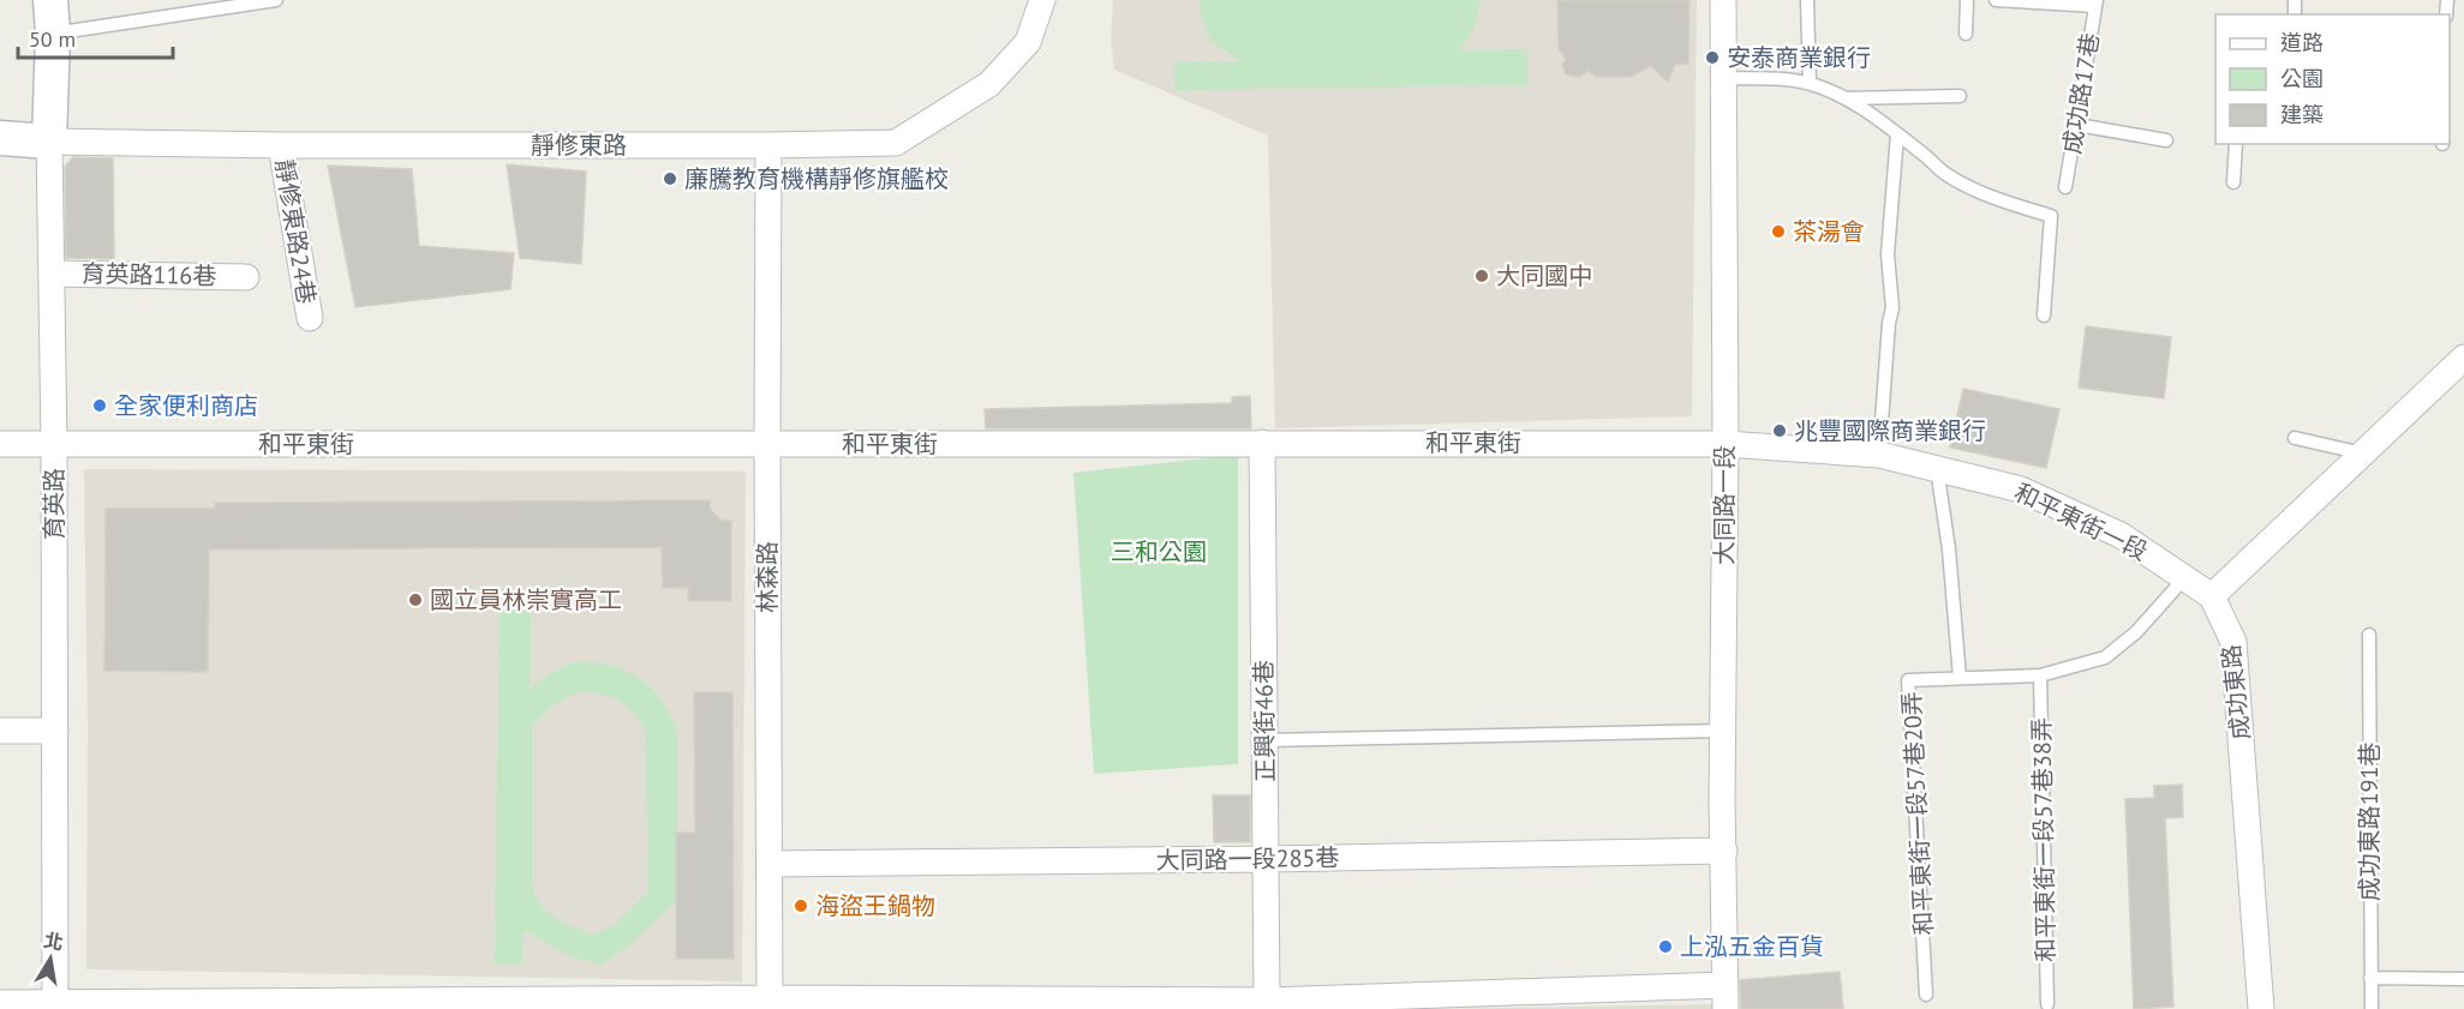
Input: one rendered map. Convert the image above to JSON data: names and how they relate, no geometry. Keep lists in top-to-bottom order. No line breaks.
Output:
{"streets":{"street":["靜修東路","靜修東路24巷","育英路116巷","和平東街","育英路","大同路一段","和平東街一段","林森路","成功東路","正興街46巷","大同路一段285巷"],"lane":["成功路17巷","和平東街一段57巷20弄","成功東路191巷","和平東街一段57巷38弄"]},"crossings":[["靜修東路","靜修東路24巷"],["靜修東路","育英路"],["靜修東路","林森路"],["育英路116巷","育英路"],["和平東街","育英路"],["和平東街","大同路一段"],["和平東街","和平東街一段"],["和平東街","林森路"],["和平東街","正興街46巷"],["大同路一段","和平東街一段"],["大同路一段","大同路一段285巷"],["和平東街一段","成功東路"],["林森路","大同路一段285巷"],["正興街46巷","大同路一段285巷"]],"parks":["三和公園"],"places":["安泰商業銀行","廉騰教育機構靜修旗艦校","茶湯會","大同國中","全家便利商店","兆豐國際商業銀行","國立員林崇實高工","海盜王鍋物","上泓五金百貨"],"legend":["道路","公園","建築"],"scale_bar":"50 m","north":"top"}
